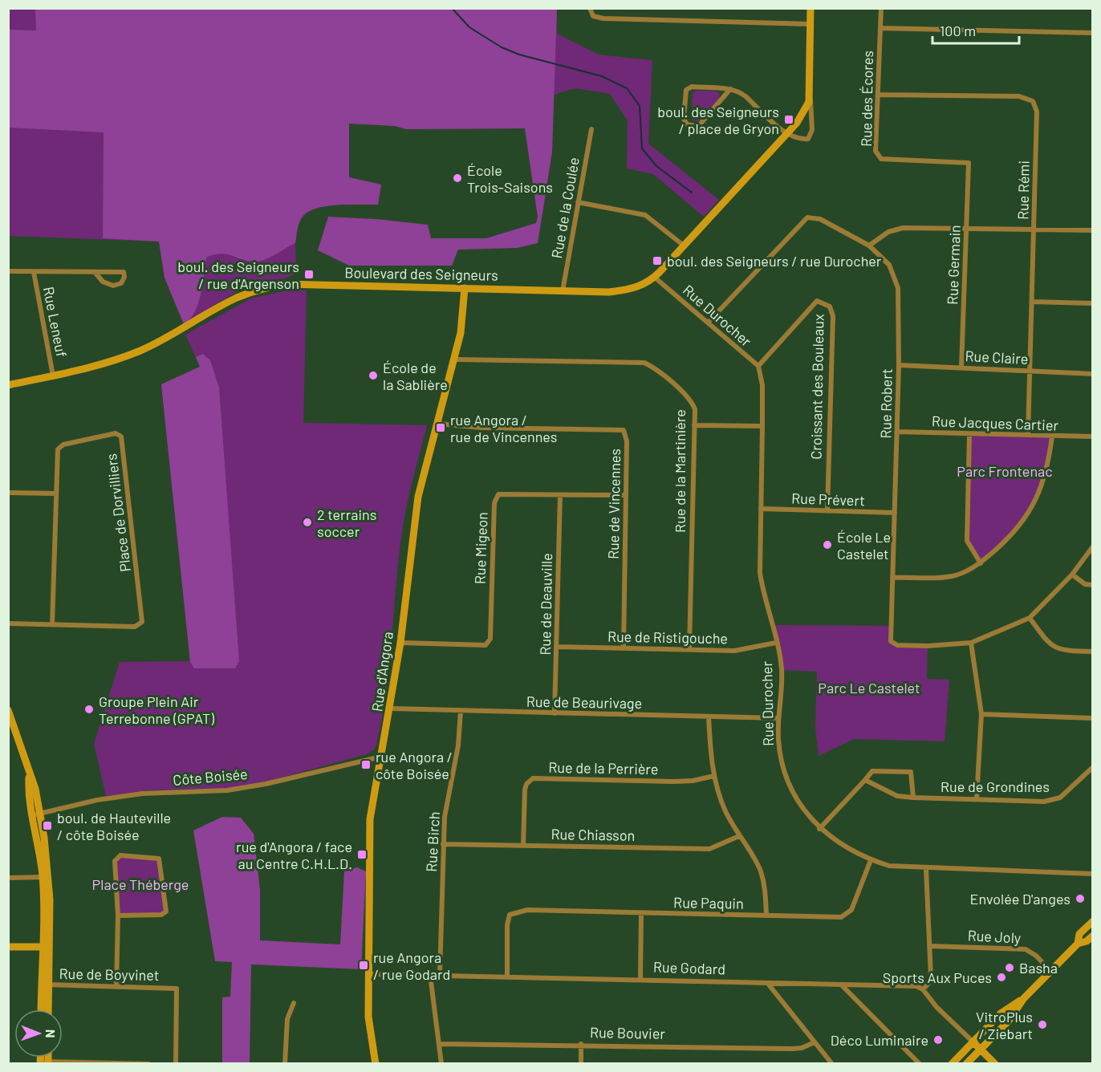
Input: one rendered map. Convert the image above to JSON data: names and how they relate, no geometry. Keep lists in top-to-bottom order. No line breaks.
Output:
{"streets":{"street":["Rue des Écores","Rue Rémi","Rue de la Coulée","Rue Germain","Boulevard des Seigneurs","Rue Durocher","Rue Leneuf","Rue Claire","Croissant des Bouleaux","Rue Robert","Rue Jacques Cartier","Rue de la Martinière","Rue Prévert","Rue de Vincennes","Place de Dorvilliers","Rue Migeon","Rue de Deauville","Rue de Ristigouche","Rue d'Angora","Rue de Beaurivage","Rue de la Perrière","Côte Boisée","Rue de Grondines","Rue Chiasson","Rue Birch","Rue Paquin","Rue Joly","Rue Godard","Rue de Boyvinet","Rue Bouvier"]},"crossings":[["Rue des Écores","Rue Rémi"],["Rue des Écores","Rue Germain"],["Rue Rémi","Rue Claire"],["Rue Rémi","Rue Jacques Cartier"],["Rue de la Coulée","Boulevard des Seigneurs"],["Rue Germain","Rue Claire"],["Boulevard des Seigneurs","Rue Durocher"],["Boulevard des Seigneurs","Rue Leneuf"],["Boulevard des Seigneurs","Rue d'Angora"],["Rue Durocher","Croissant des Bouleaux"],["Rue Durocher","Rue Robert"],["Rue Durocher","Rue Prévert"],["Rue Durocher","Rue de Ristigouche"],["Rue Durocher","Rue de Beaurivage"],["Rue Durocher","Rue Paquin"],["Rue Claire","Rue Robert"],["Croissant des Bouleaux","Rue Prévert"],["Rue Robert","Rue Jacques Cartier"],["Rue Robert","Rue Prévert"],["Rue de la Martinière","Rue de Ristigouche"],["Rue de la Martinière","Rue d'Angora"],["Rue de Vincennes","Rue Migeon"],["Rue de Vincennes","Rue de Ristigouche"],["Rue de Vincennes","Rue d'Angora"],["Rue Migeon","Rue de Deauville"],["Rue Migeon","Rue d'Angora"],["Rue de Deauville","Rue de Ristigouche"],["Rue de Deauville","Rue de Beaurivage"],["Rue d'Angora","Rue de Beaurivage"],["Rue d'Angora","Côte Boisée"],["Rue d'Angora","Rue Godard"],["Rue de Beaurivage","Rue Birch"],["Rue de la Perrière","Rue Chiasson"],["Rue Chiasson","Rue Birch"],["Rue Birch","Rue Godard"],["Rue Paquin","Rue Godard"]],"parks":["Parc Frontenac","Parc Le Castelet","Place Théberge"],"places":{"transit":["boul. des Seigneurs / place de Gryon","boul. des Seigneurs / rue Durocher","boul. des Seigneurs / rue d'Argenson","rue Angora / rue de Vincennes","rue Angora / côte Boisée","boul. de Hauteville / côte Boisée","rue d'Angora / face au Centre C.H.L.D.","rue Angora / rue Godard"],"other":["École Trois-Saisons","École de la Sablière","2 terrains soccer","École Le Castelet","Groupe Plein Air Terrebonne (GPAT)","Envolée D'anges","Basha","Sports Aux Puces","VitroPlus / Ziebart","Déco Luminaire"]},"scale_bar":"100 m","north":"right"}
